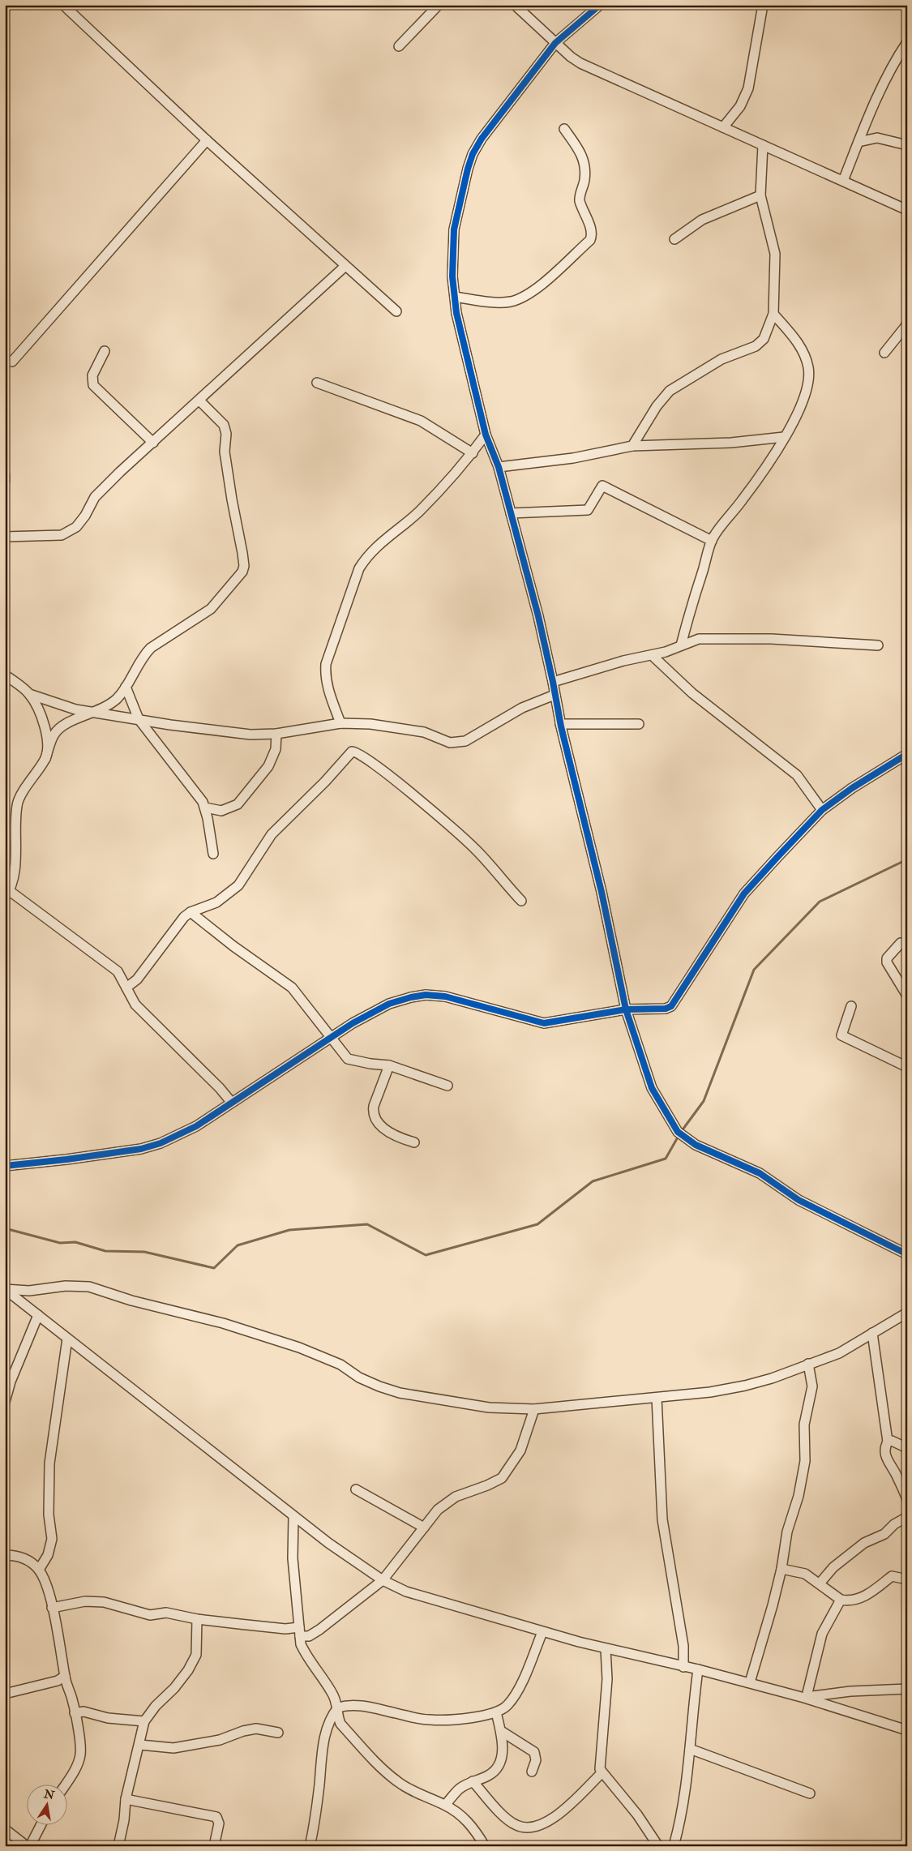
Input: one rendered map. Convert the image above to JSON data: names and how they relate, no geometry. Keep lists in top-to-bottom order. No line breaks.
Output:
{"north":"top"}
